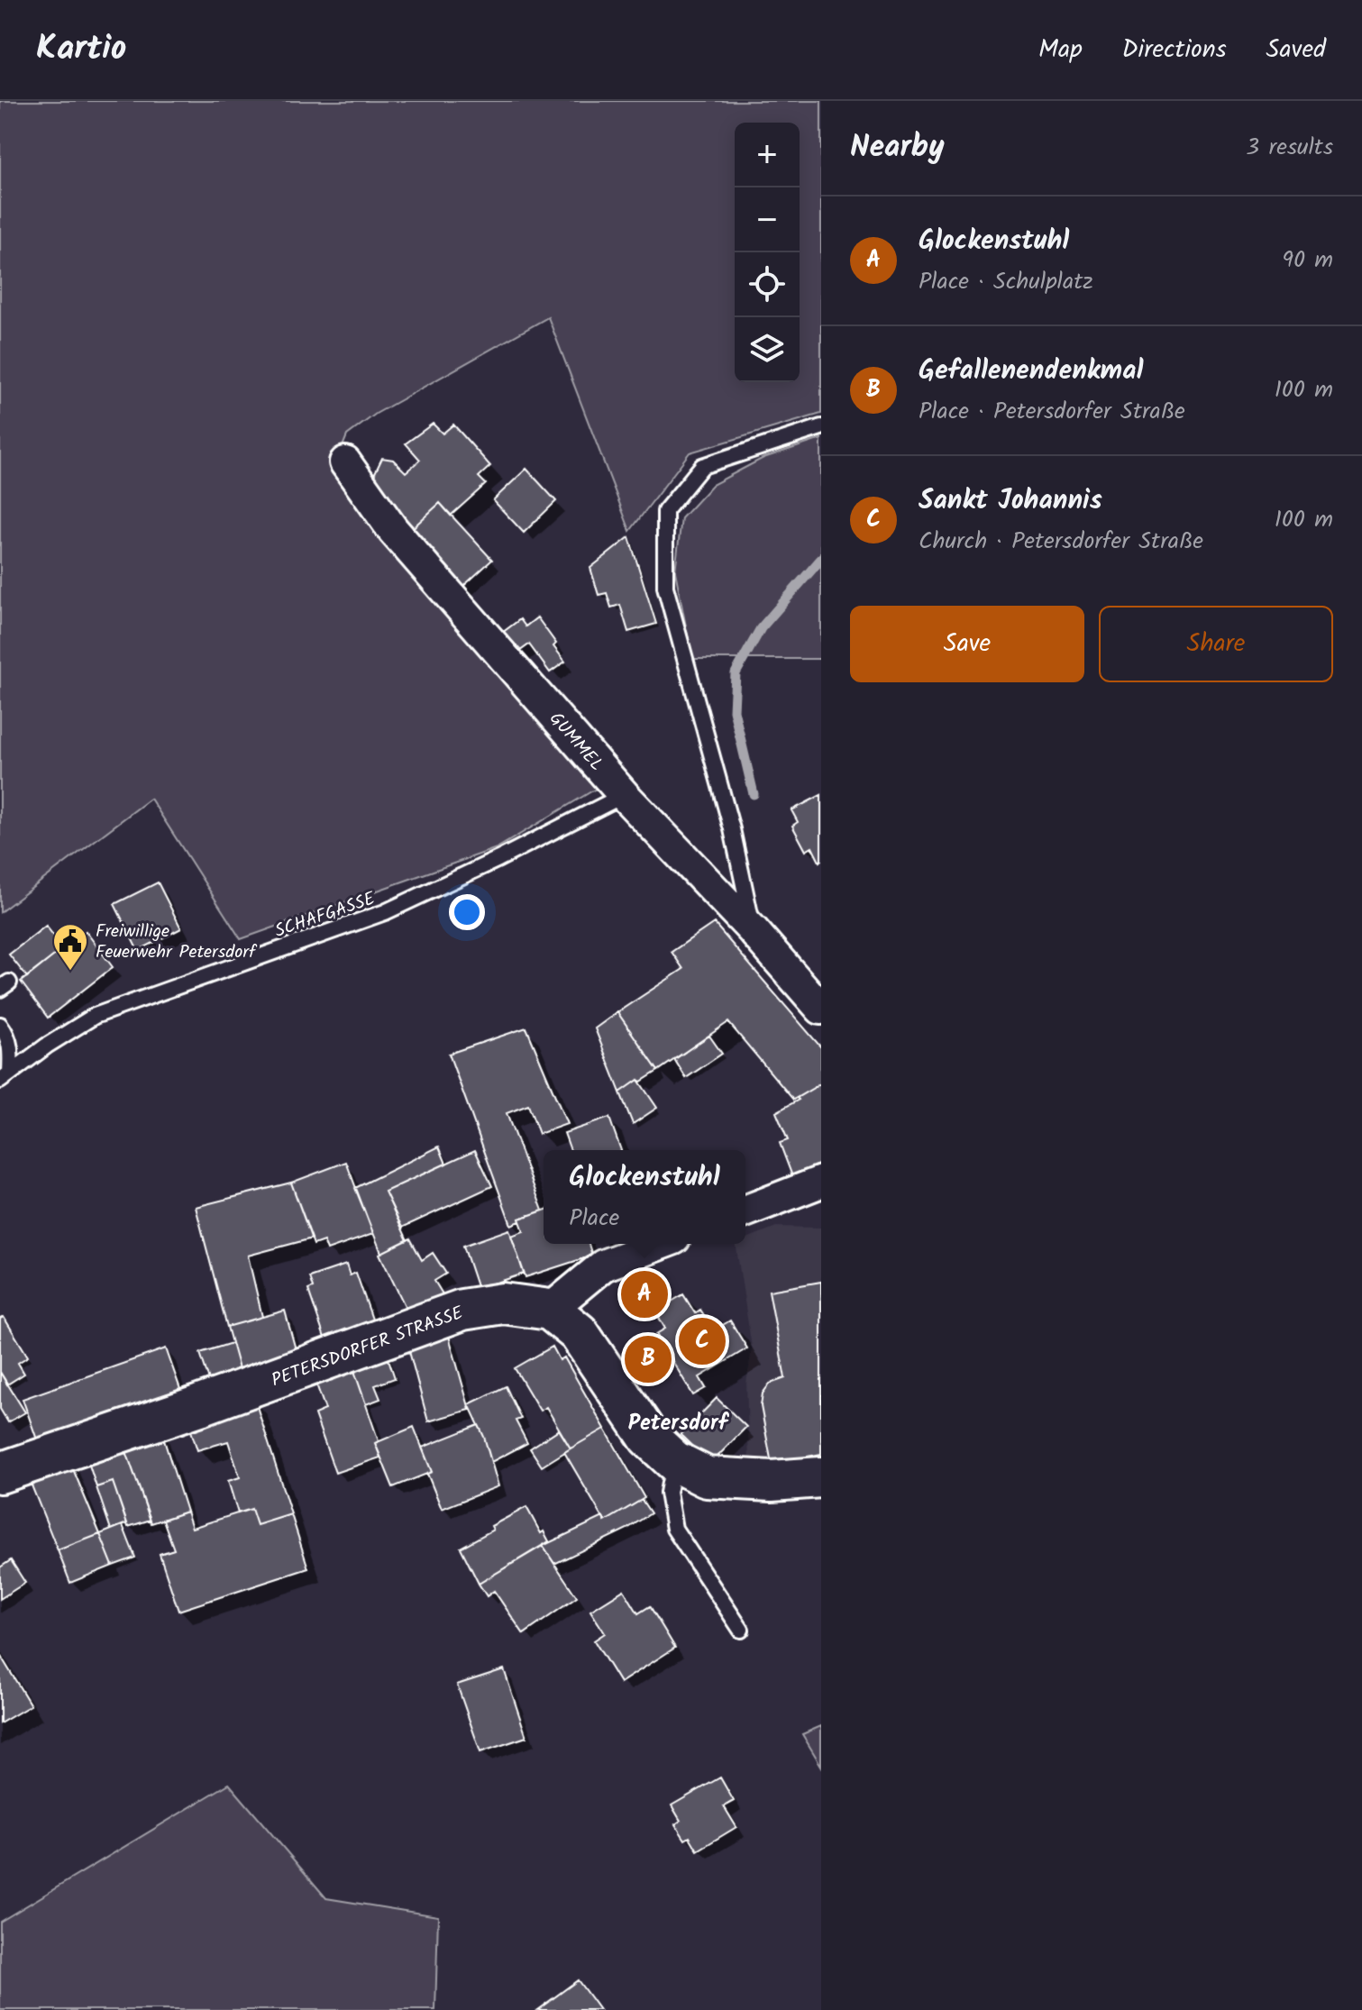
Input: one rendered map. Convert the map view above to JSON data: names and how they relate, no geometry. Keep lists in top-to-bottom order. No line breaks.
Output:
{"streets":{"main road":["PETERSDORFER STRASSE"],"street":["GUMMEL"],"lane":["SCHAFGASSE"]},"crossings":[["GUMMEL","SCHAFGASSE"]],"districts":["Petersdorf"],"places":{"public building":["Freiwillige Feuerwehr Petersdorf"]},"page":{"header":"Kartio","nav":["Map","Directions","Saved"],"heading":["Nearby","3 results"],"map_buttons":["+","−"],"list":[{"mark":"A","name":"Glockenstuhl","note":"Place · Schulplatz","value":"90 m"},{"mark":"B","name":"Gefallenendenkmal","note":"Place · Petersdorfer Straße","value":"100 m"},{"mark":"C","name":"Sankt Johannis","note":"Church · Petersdorfer Straße","value":"100 m"}],"buttons":["Save","Share"],"popup":["Glockenstuhl","Place"],"pins":["A","C","B"]}}
